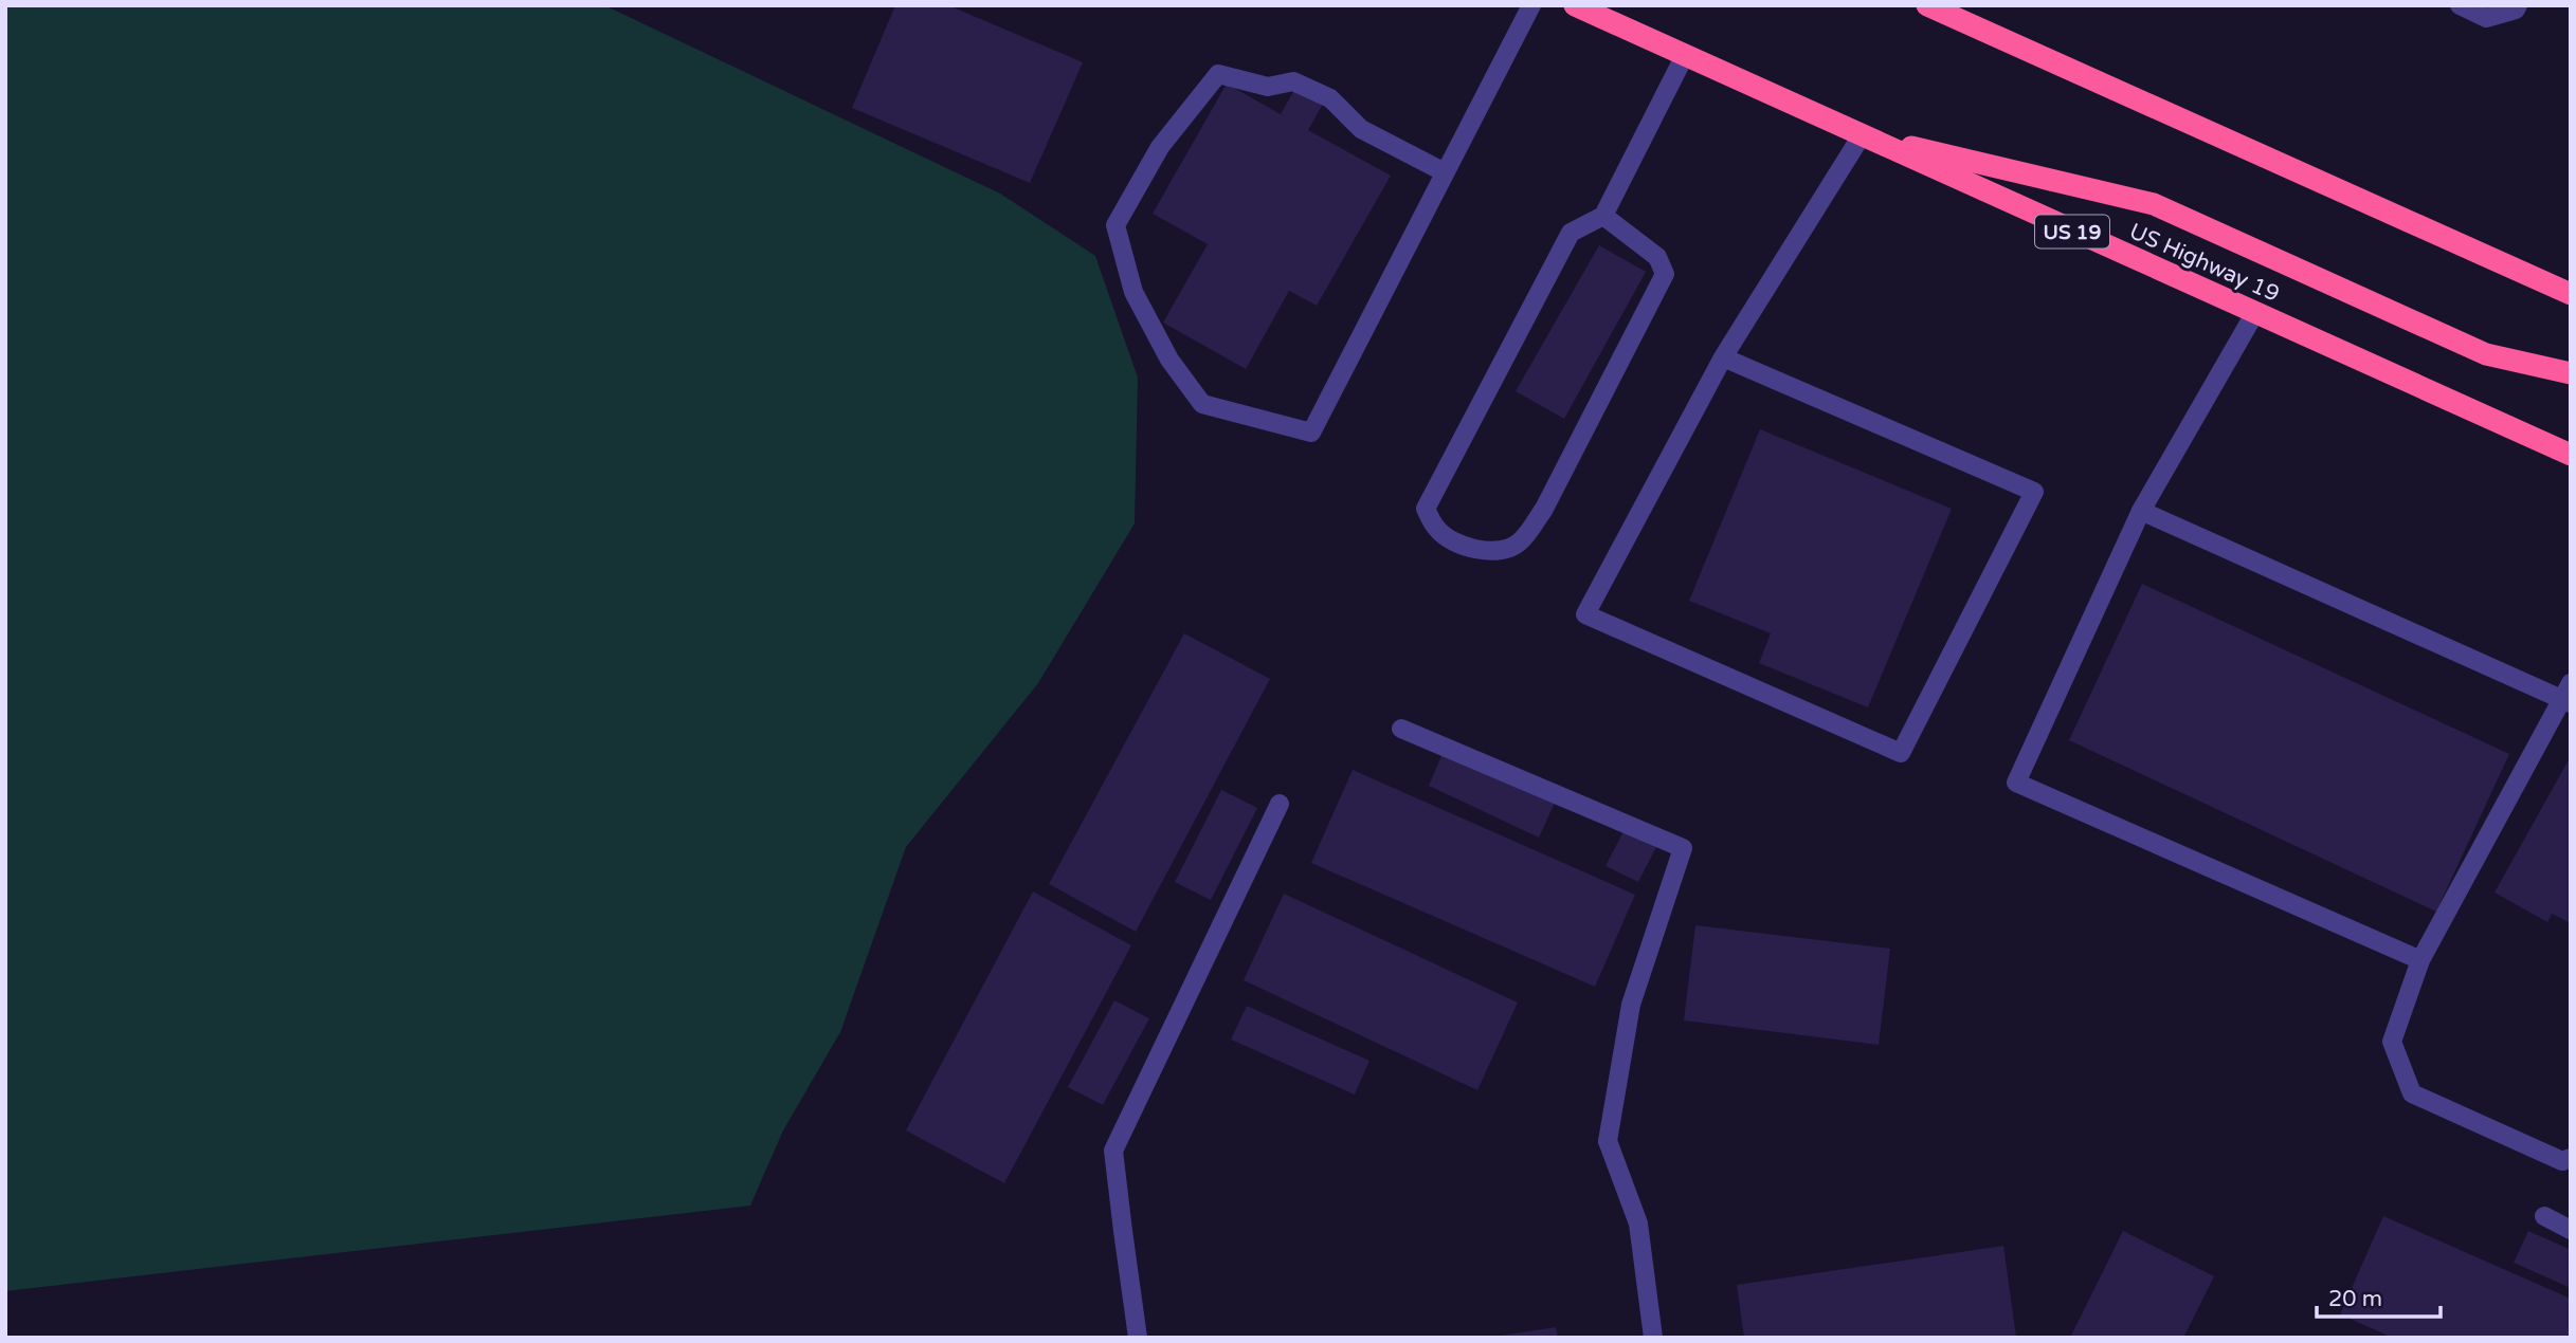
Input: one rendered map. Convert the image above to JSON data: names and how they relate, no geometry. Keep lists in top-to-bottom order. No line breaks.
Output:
{"streets":{"highway":["US 19","US Highway 19"]},"scale_bar":"20 m"}
